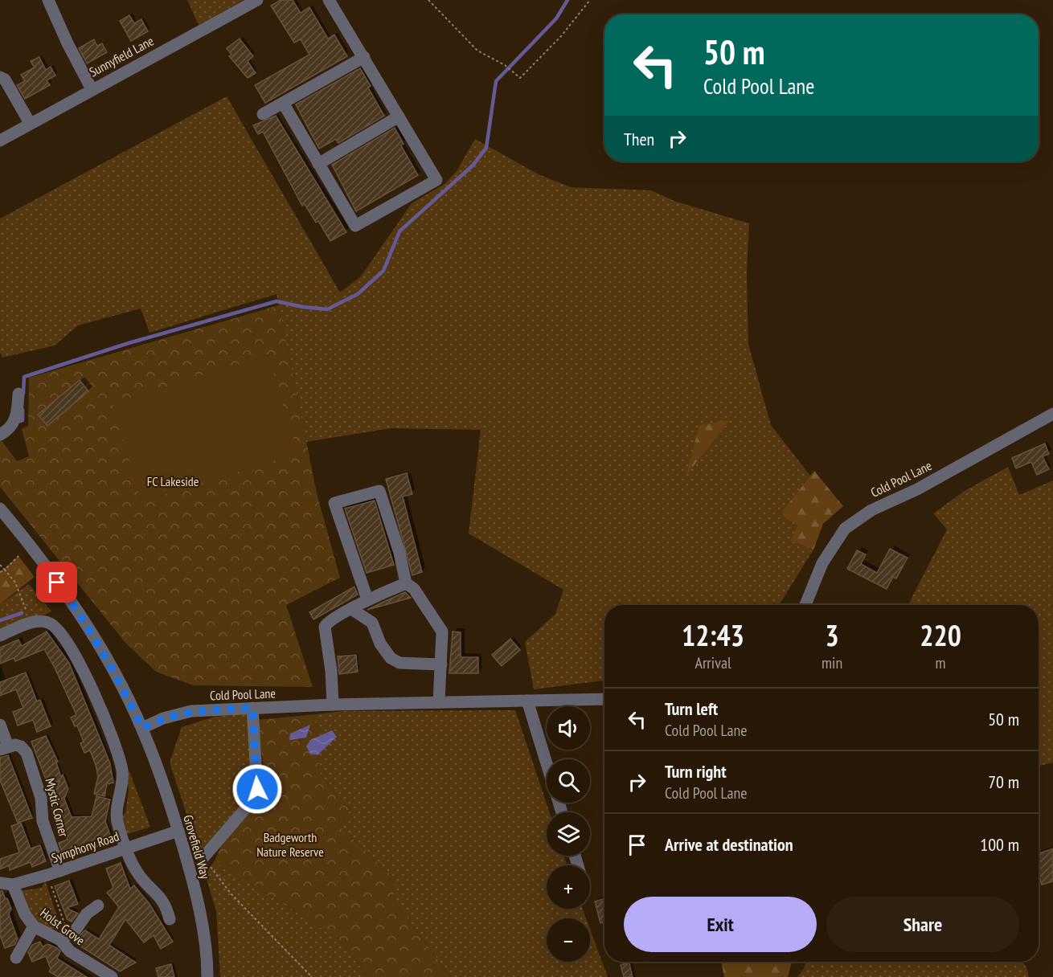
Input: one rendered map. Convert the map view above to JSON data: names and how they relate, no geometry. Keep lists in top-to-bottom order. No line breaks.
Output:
{"streets":{"street":["Sunnyfield Lane","Cold Pool Lane","Mystic Corner","Symphony Road","Grovefield Way","Holst Grove"]},"crossings":[["Cold Pool Lane","Grovefield Way"],["Mystic Corner","Symphony Road"],["Symphony Road","Grovefield Way"],["Symphony Road","Holst Grove"]],"parks":["FC Lakeside","Badgeworth Nature Reserve"],"page":{"turn":["50 m","Cold Pool Lane"],"then":"Then","eta":["12:43","Arrival","3","min","220","m"],"list":[{"name":"Turn left","note":"Cold Pool Lane","value":"50 m"},{"name":"Turn right","note":"Cold Pool Lane","value":"70 m"},{"name":"Arrive at destination","value":"100 m"}],"map_buttons":["+","−"],"buttons":["Exit","Share"]}}
